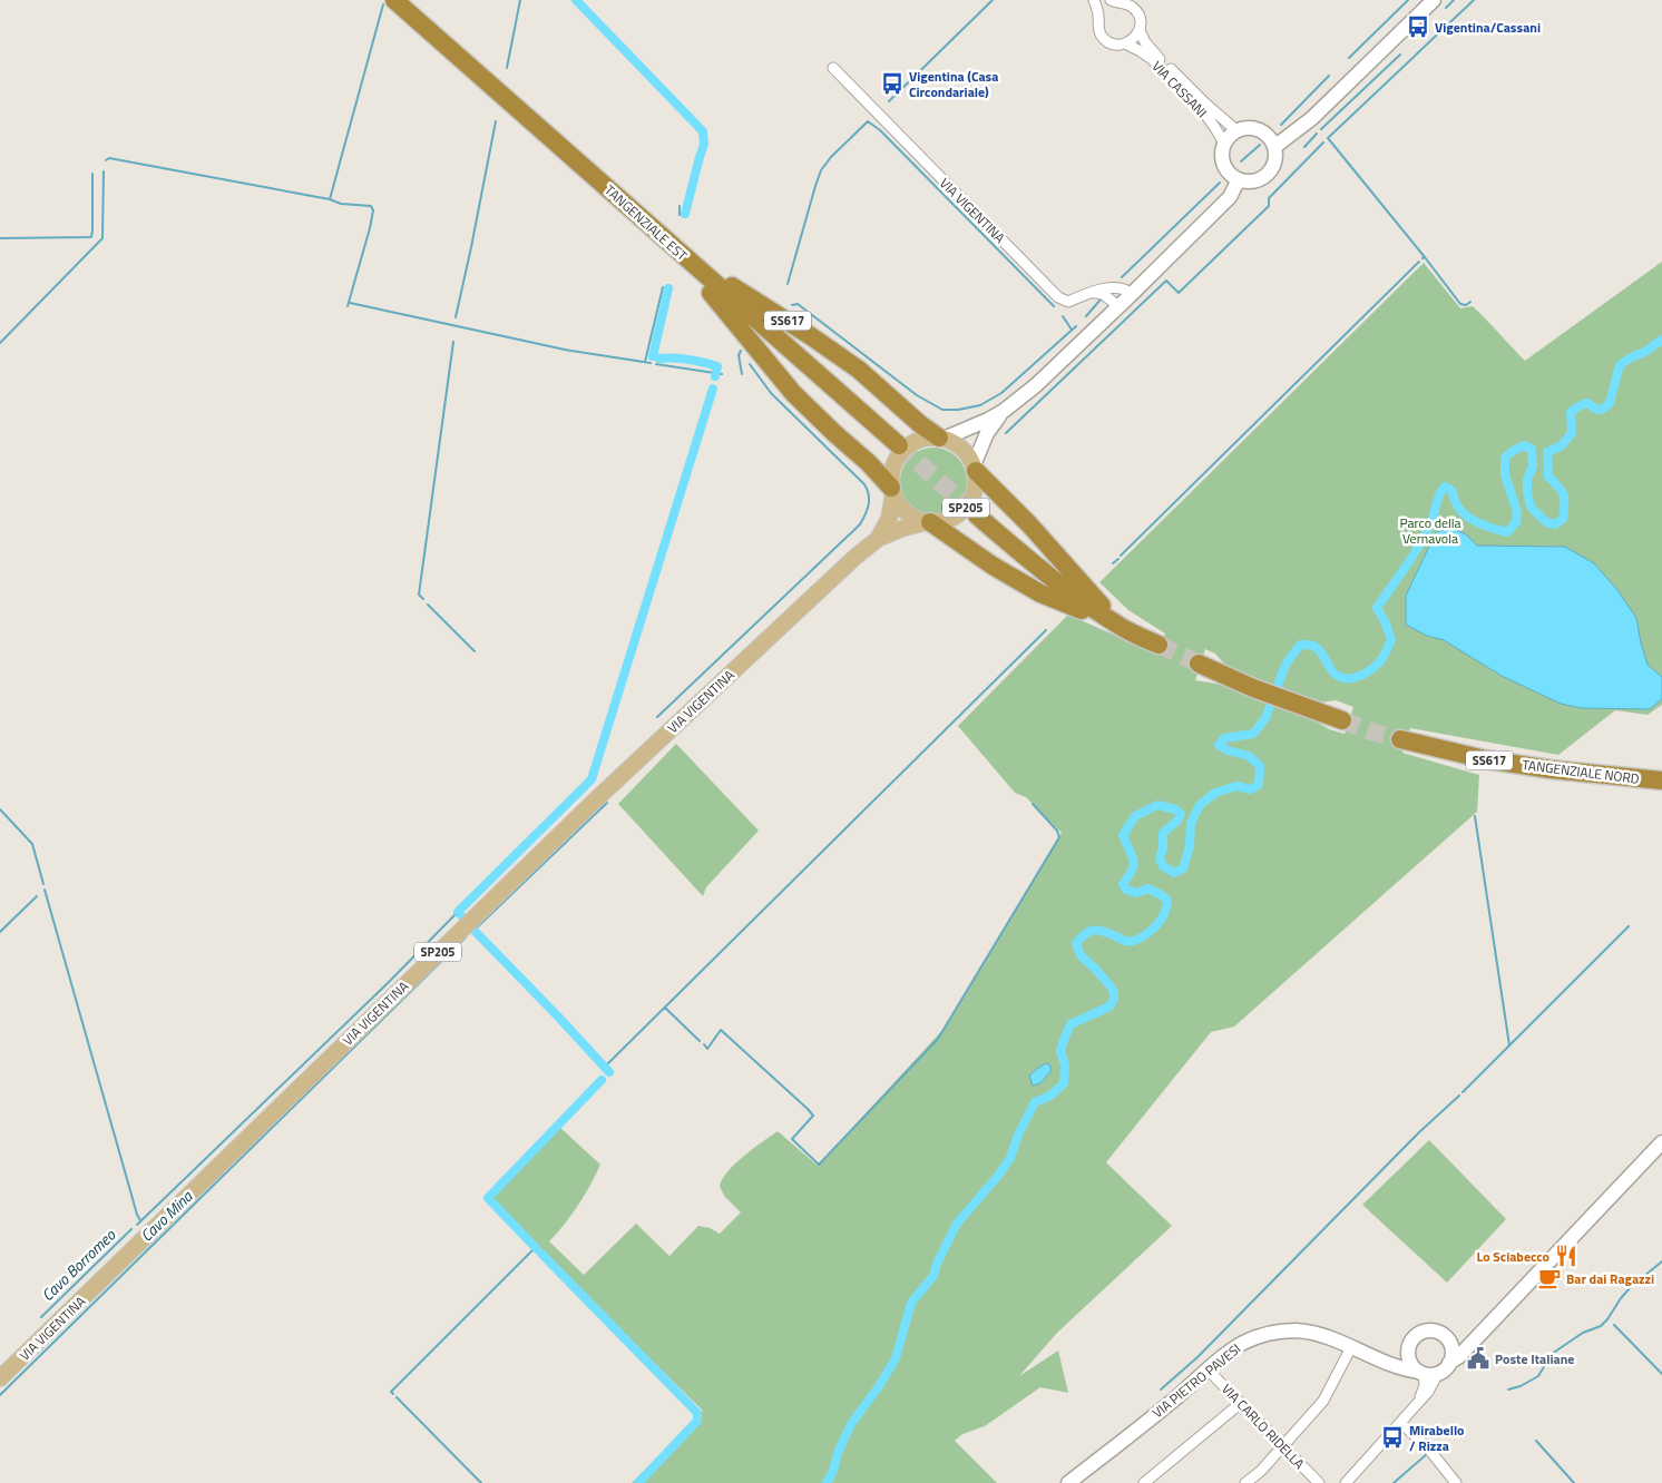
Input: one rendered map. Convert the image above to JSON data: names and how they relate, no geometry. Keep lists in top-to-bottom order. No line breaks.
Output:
{"streets":{"highway":["TANGENZIALE EST","SS617","TANGENZIALE NORD"],"main road":["VIA VIGENTINA","SP205"],"street":["VIA CASSANI","VIA PIETRO PAVESI","VIA CARLO RIDELLA"]},"crossings":[["VIA CASSANI","VIA VIGENTINA"],["VIA VIGENTINA","SS617"],["VIA VIGENTINA","SP205"],["TANGENZIALE EST","SS617"],["SS617","SP205"],["VIA PIETRO PAVESI","VIA CARLO RIDELLA"]],"water":["Cavo Mina","Cavo Borromeo"],"parks":["Parco della Vernavola"],"places":{"bus stop":["Vigentina/Cassani","Vigentina (Casa Circondariale)","Mirabello / Rizza"],"restaurant":["Lo Sciabecco"],"cafe":["Bar dai Ragazzi"],"public building":["Poste Italiane"]}}
